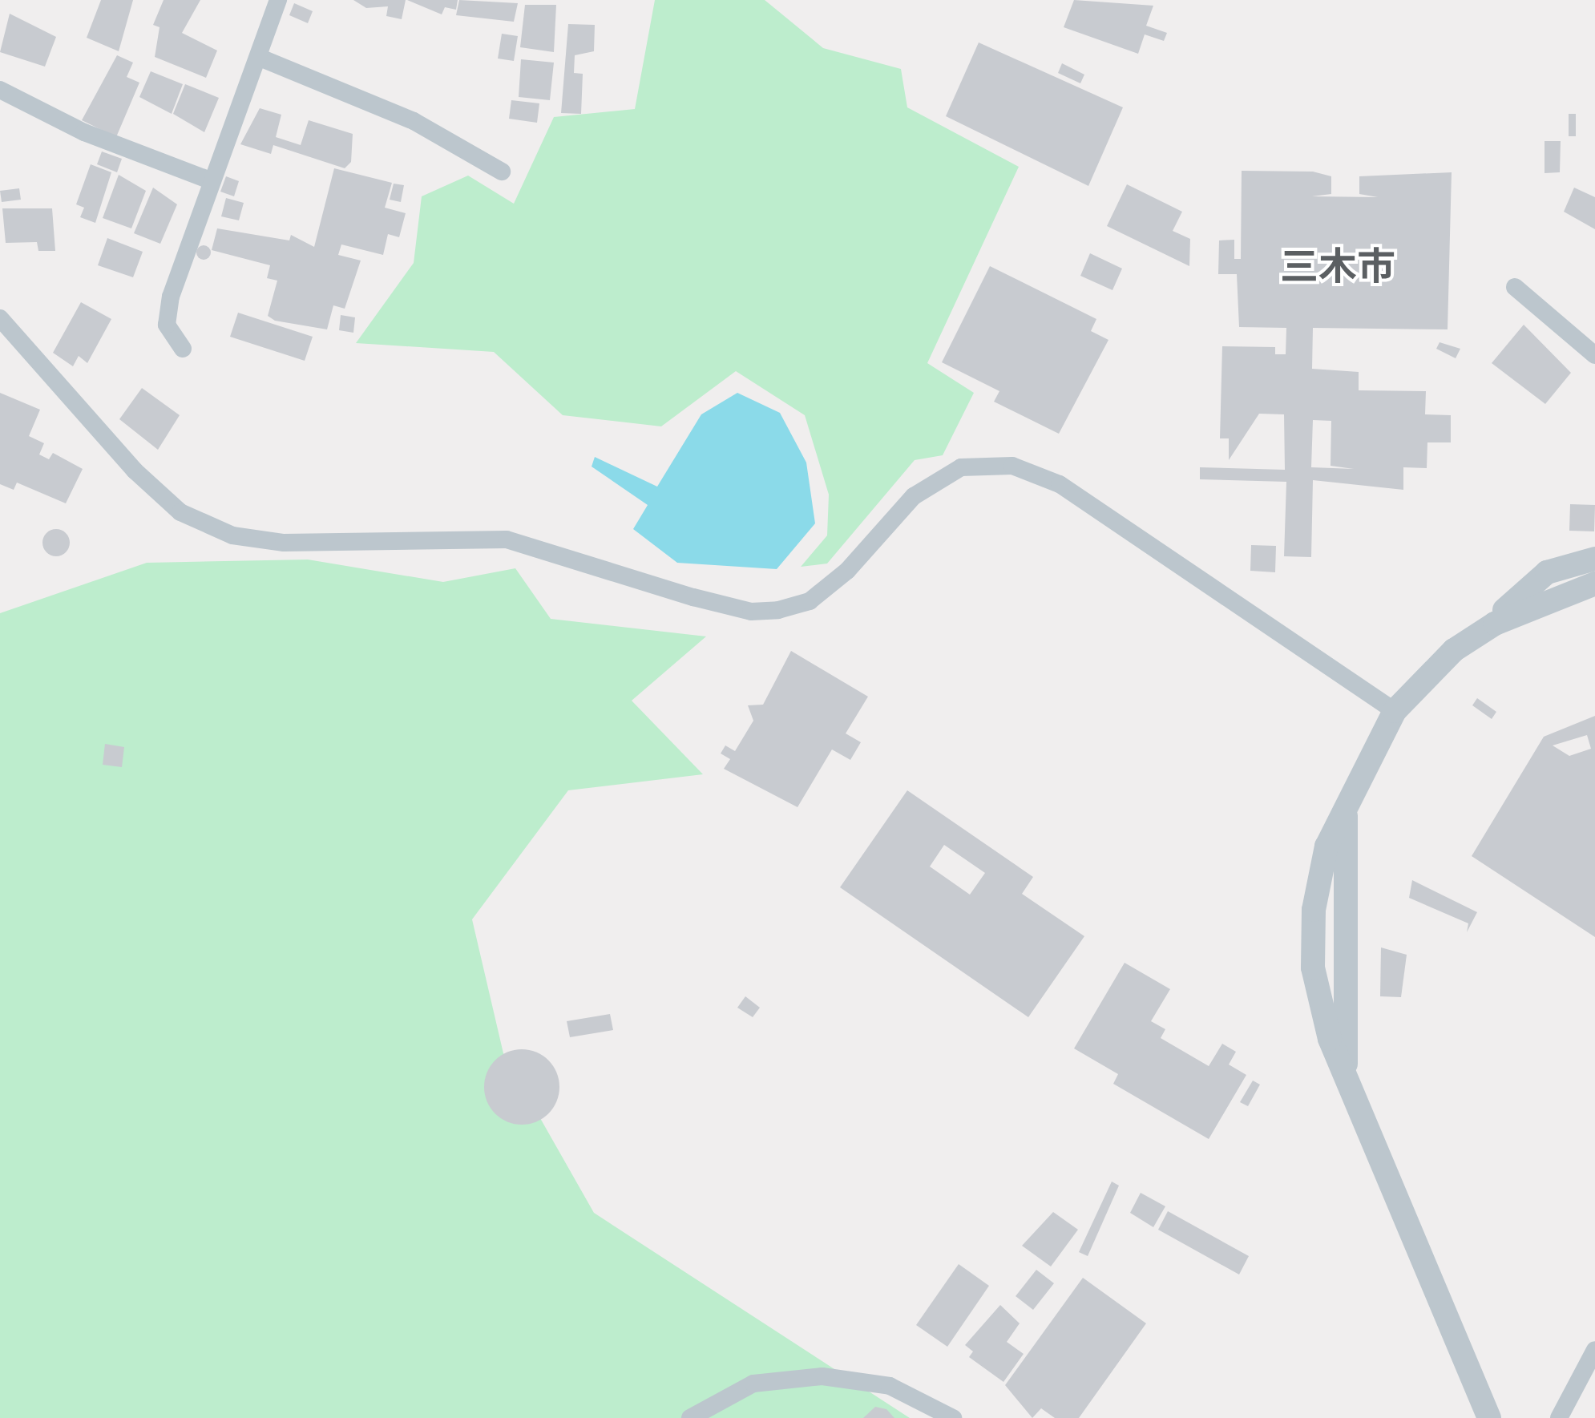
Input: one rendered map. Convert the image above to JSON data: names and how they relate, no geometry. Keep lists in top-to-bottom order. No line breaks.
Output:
{"districts":["三木市"]}
